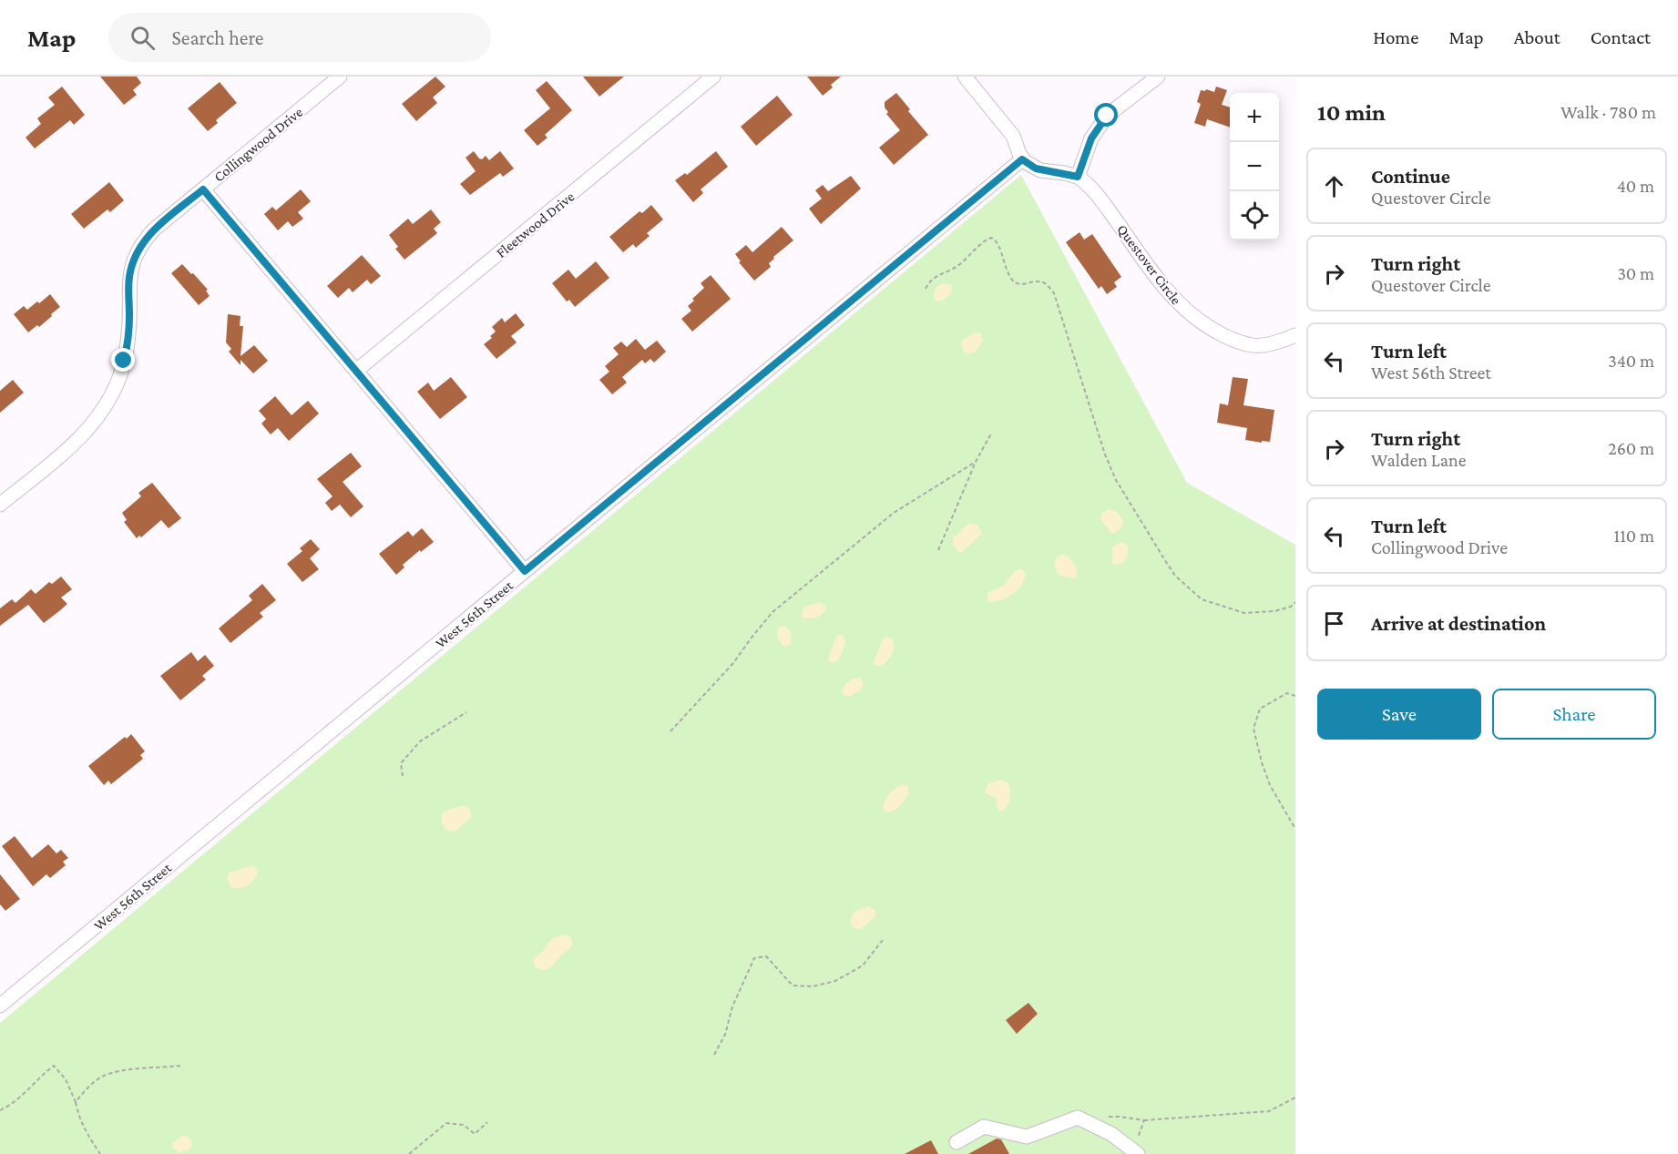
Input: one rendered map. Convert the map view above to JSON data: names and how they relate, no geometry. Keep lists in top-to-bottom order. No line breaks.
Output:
{"streets":{"street":["Collingwood Drive","Fleetwood Drive","Questover Circle","West 56th Street"]},"page":{"header":"Map","search":"Search here","nav":["Home","Map","About","Contact"],"heading":["10 min","Walk · 780 m"],"map_buttons":["+","−"],"list":[["Continue","Questover Circle","40 m"],["Turn right","Questover Circle","30 m"],["Turn left","West 56th Street","340 m"],["Turn right","Walden Lane","260 m"],["Turn left","Collingwood Drive","110 m"],"Arrive at destination"],"buttons":["Save","Share"]}}
